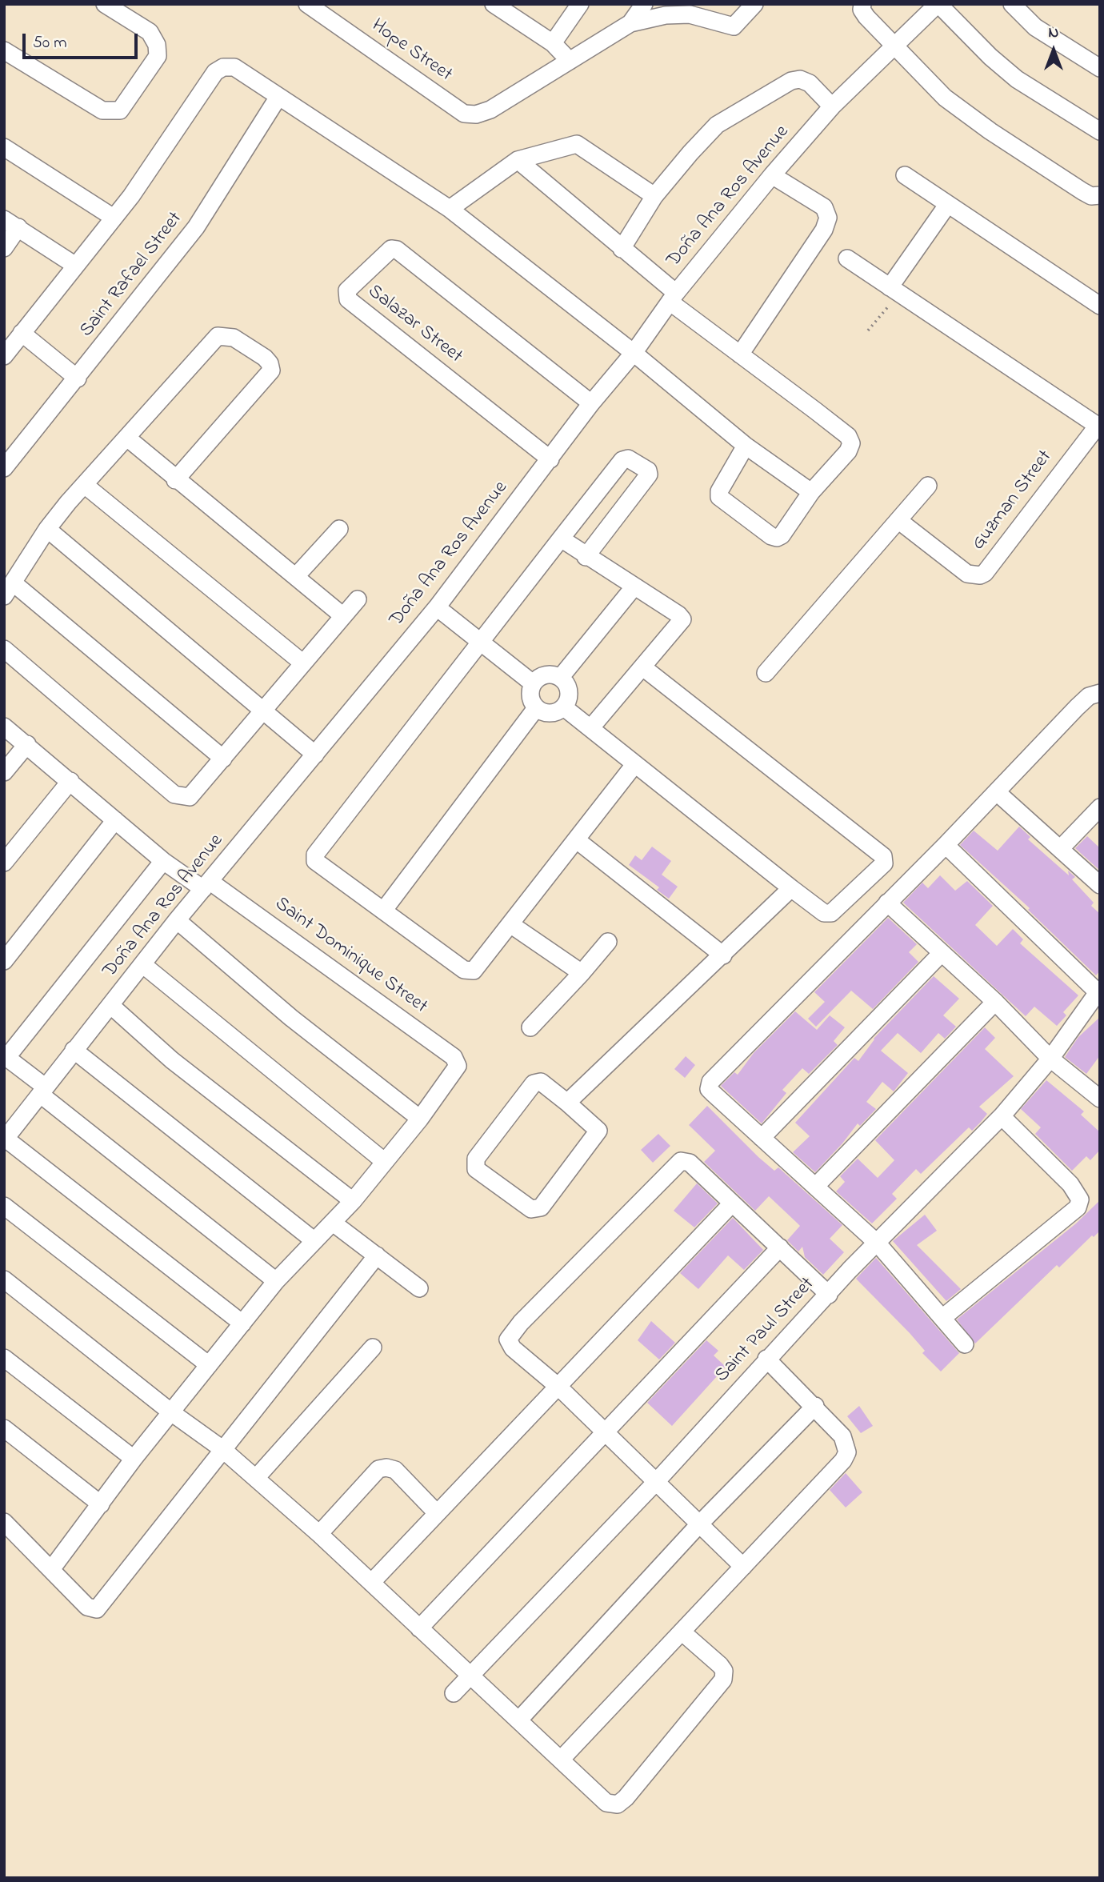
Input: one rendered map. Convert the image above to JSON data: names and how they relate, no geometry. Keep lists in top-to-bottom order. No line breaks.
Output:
{"streets":{"street":["Hope Street","Doña Ana Ros Avenue","Saint Rafael Street","Salazar Street","Guzman Street","Saint Dominique Street","Saint Paul Street"]},"crossings":[["Doña Ana Ros Avenue","Salazar Street"],["Doña Ana Ros Avenue","Saint Dominique Street"]],"scale_bar":"50 m","north":"top"}
